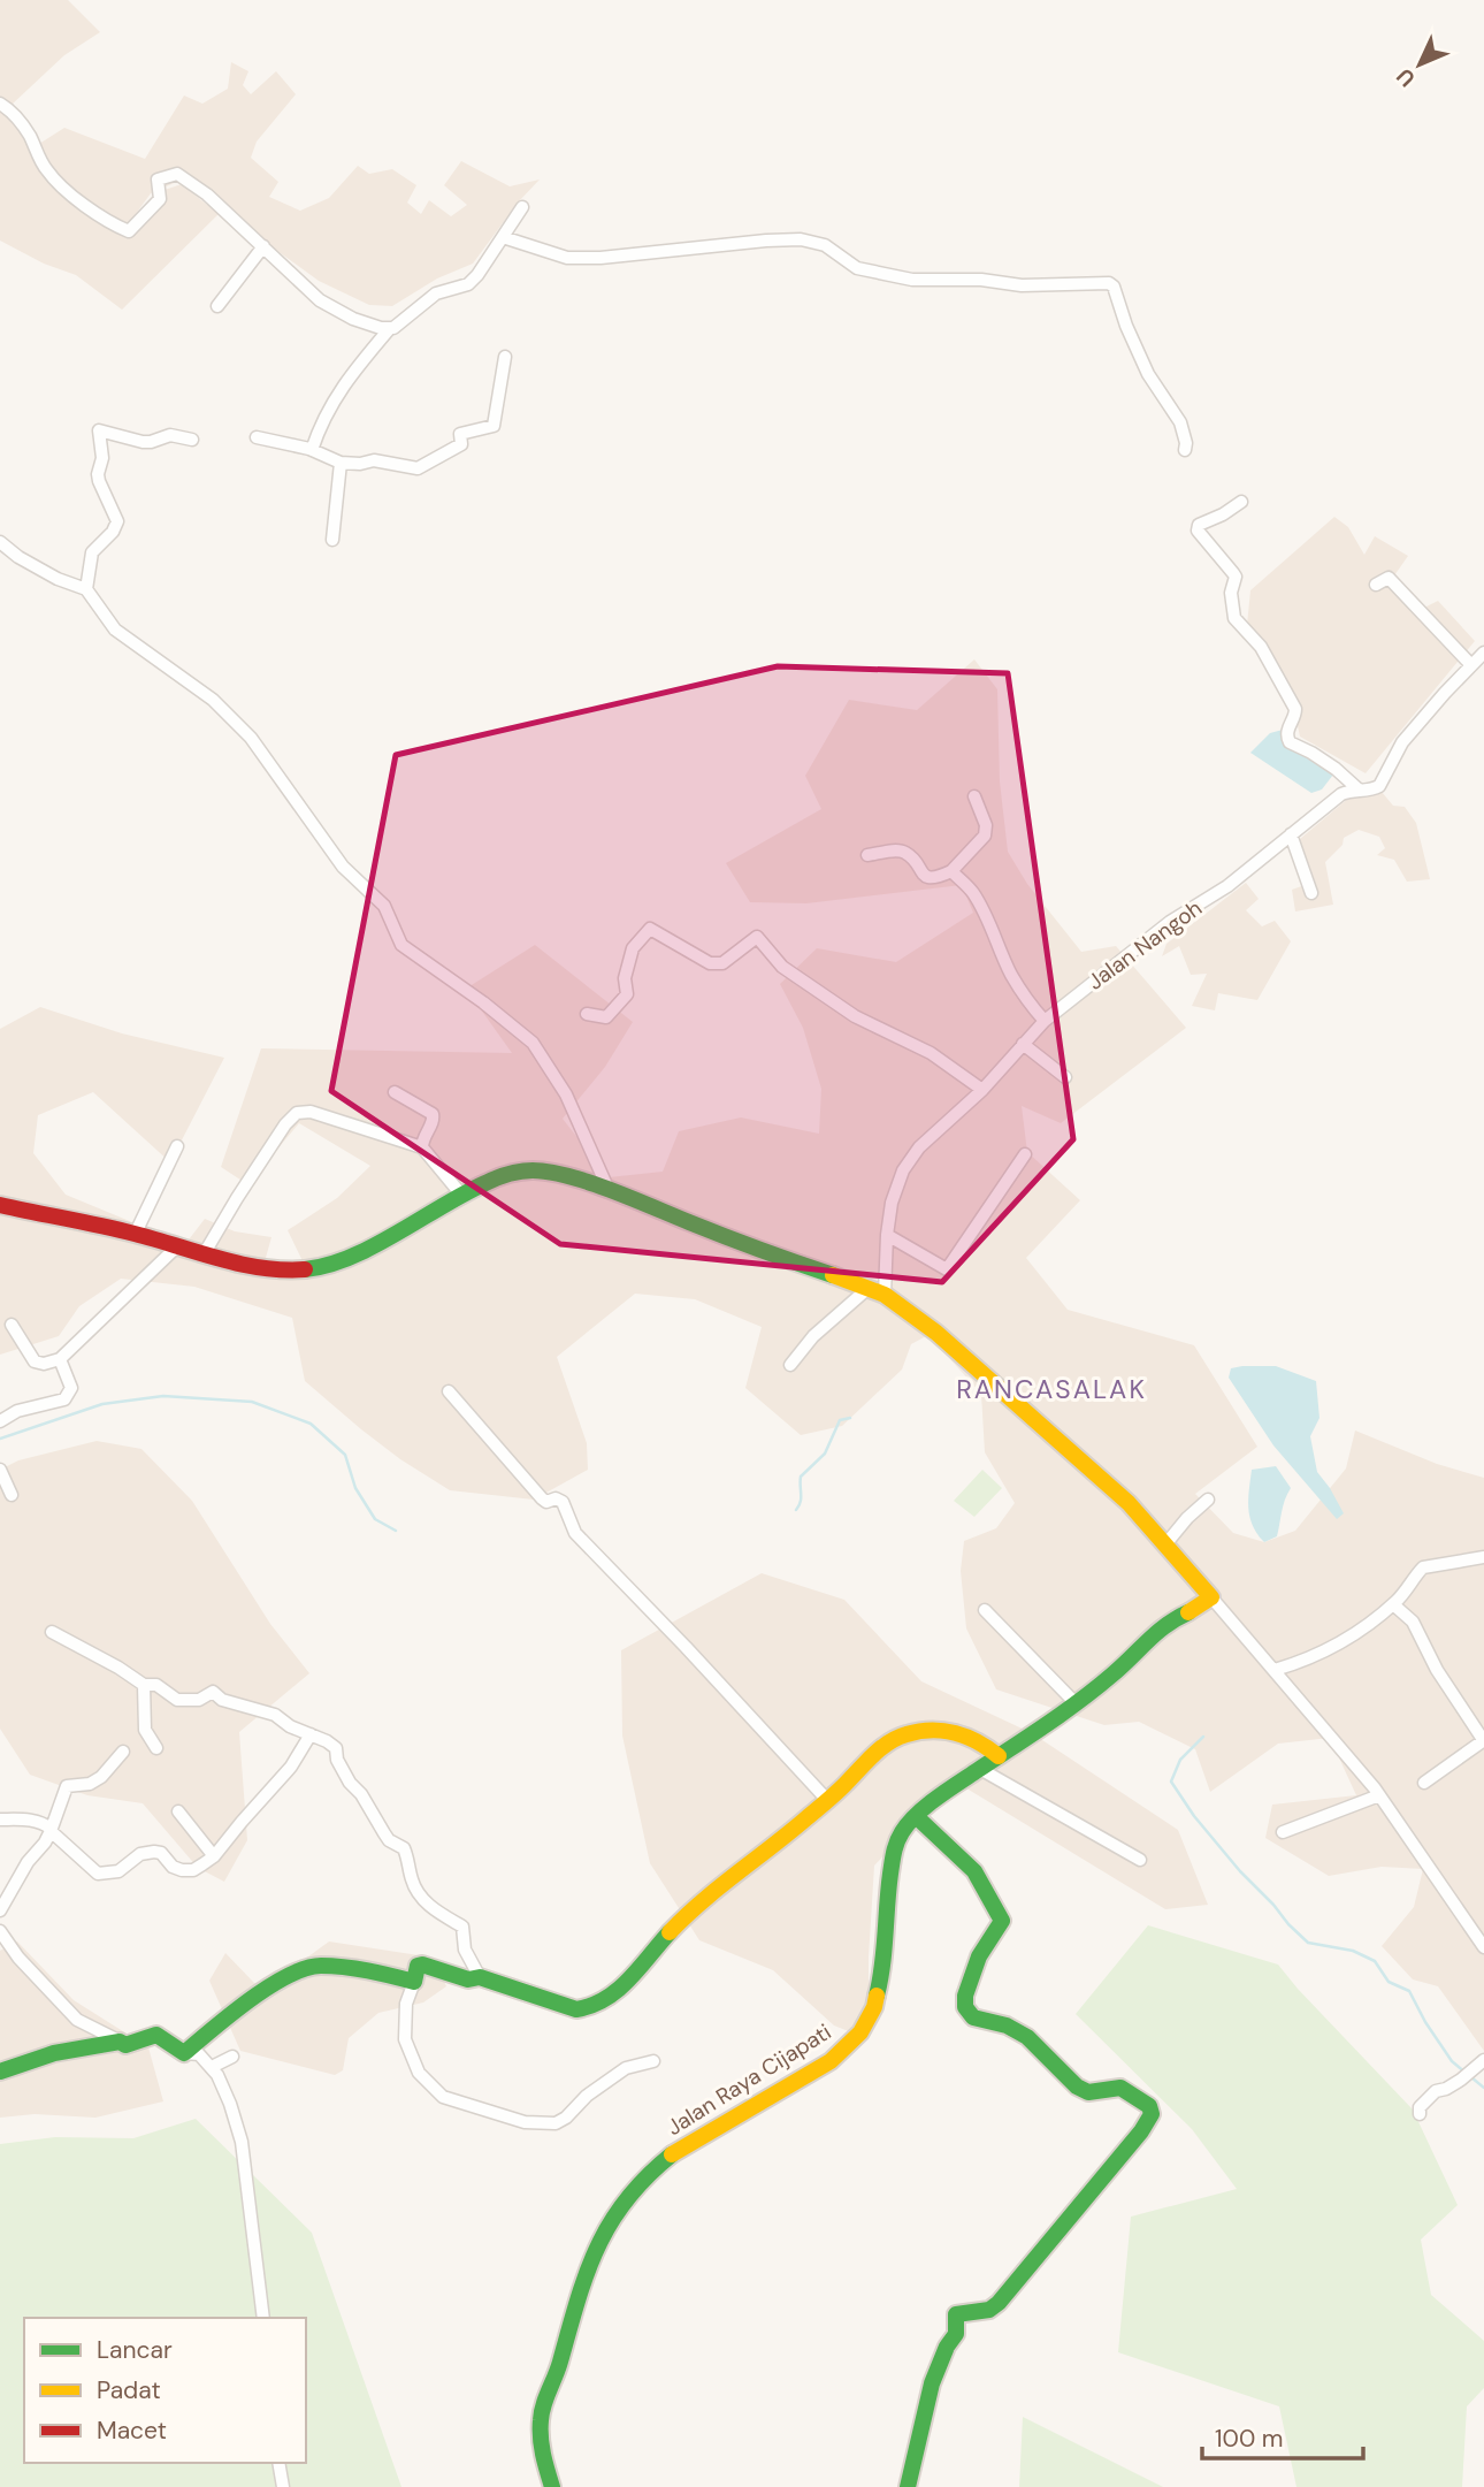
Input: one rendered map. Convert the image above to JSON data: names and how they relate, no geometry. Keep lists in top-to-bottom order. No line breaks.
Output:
{"streets":{"main road":["Jalan Raya Cijapati"],"street":["Jalan Nangoh"]},"districts":["RANCASALAK"],"legend":["Lancar","Padat","Macet"],"scale_bar":"100 m","north":"bottom left"}
